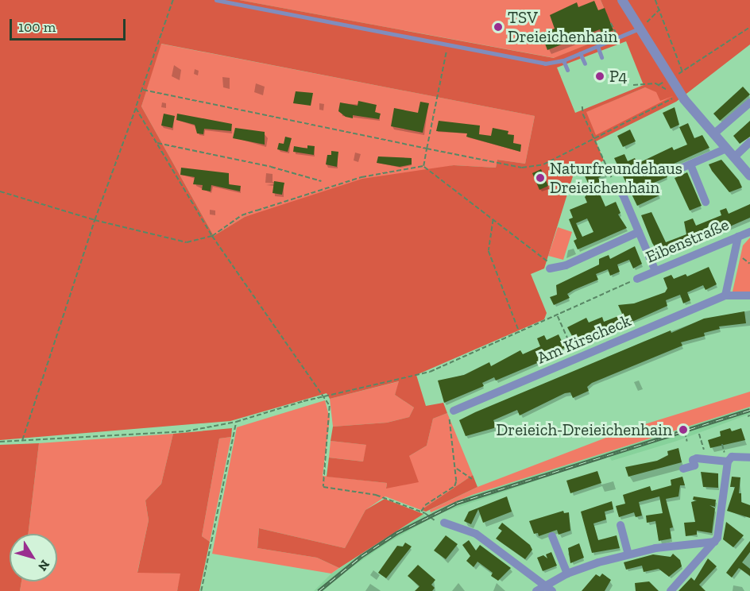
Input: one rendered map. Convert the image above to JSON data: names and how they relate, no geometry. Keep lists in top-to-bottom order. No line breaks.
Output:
{"streets":{"street":["Eibenstraße","Am Kirscheck"]},"places":["TSV Dreieichenhain","P4","Naturfreundehaus Dreieichenhain","Dreieich-Dreieichenhain"],"scale_bar":"100 m","north":"bottom right"}
